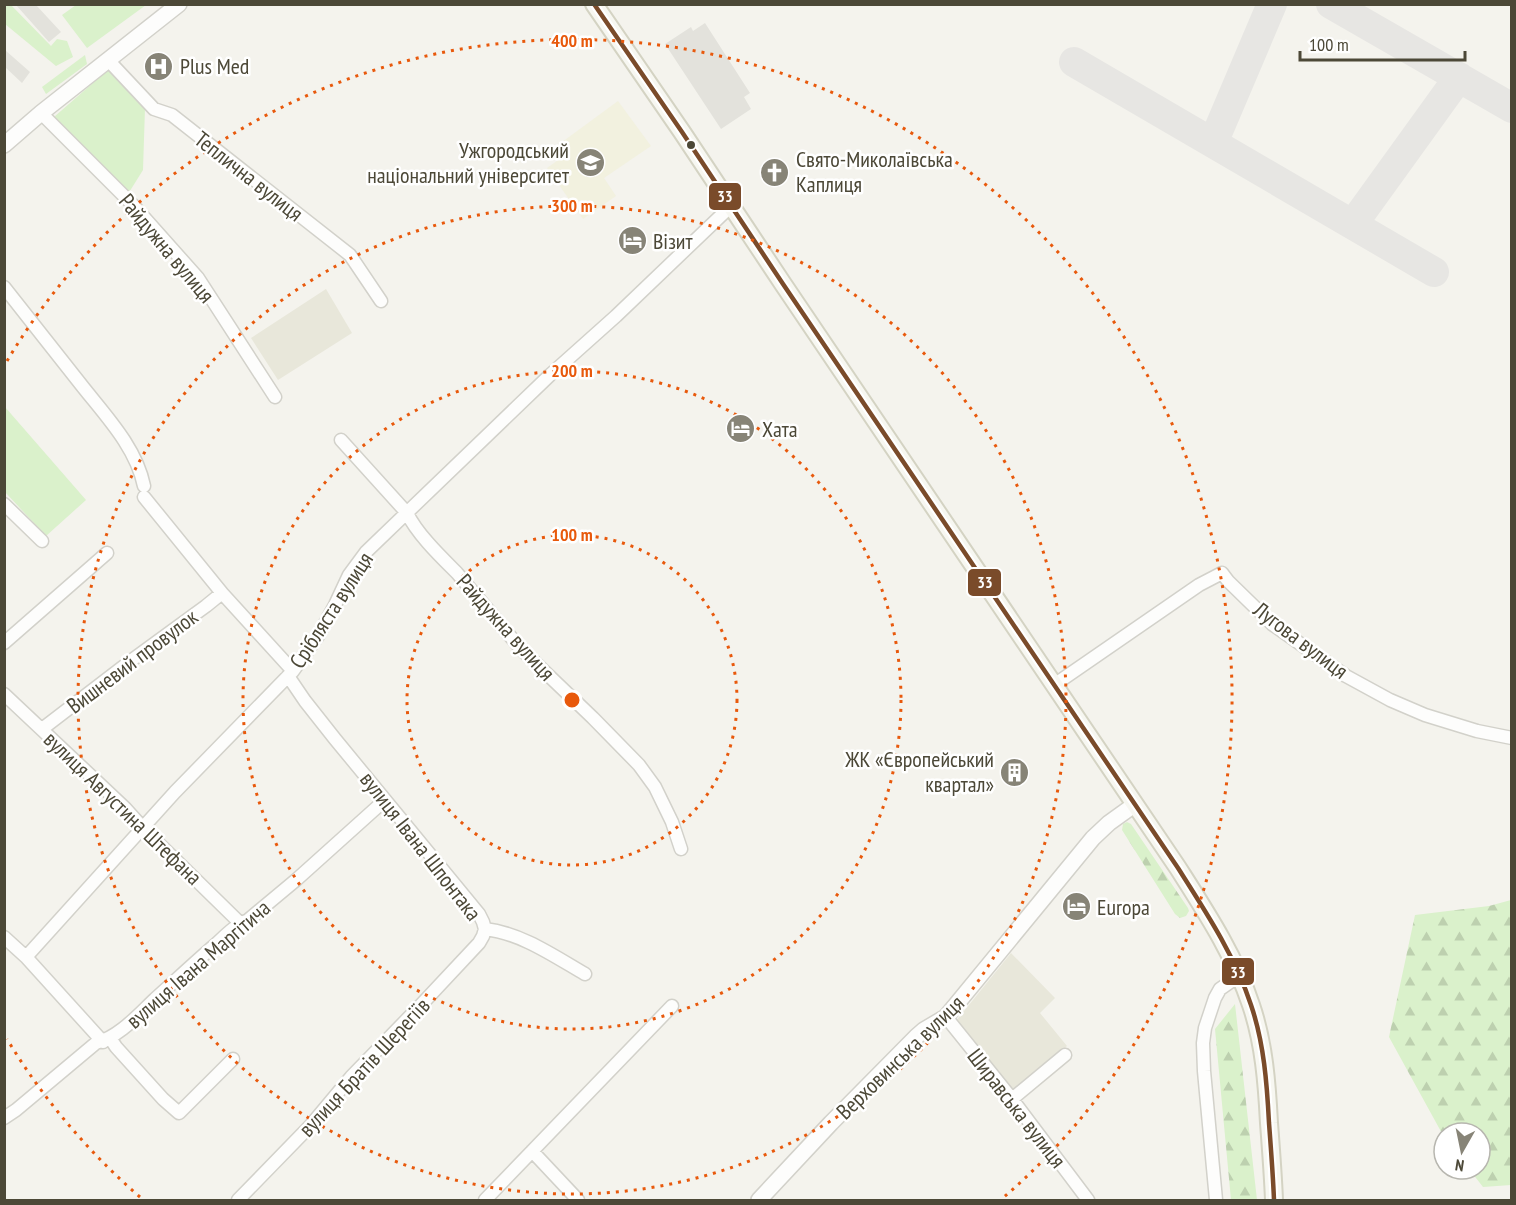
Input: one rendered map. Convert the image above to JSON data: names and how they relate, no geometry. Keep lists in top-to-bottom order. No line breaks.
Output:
{"streets":{"street":["Теплична вулиця","Райдужна вулиця","Срібляста вулиця","Лугова вулиця","Вишневий провулок","вулиця Августина Штефана","вулиця Івана Шпонтака","вулиця Івана Маргітича","Верховинська вулиця","вулиця Братів Шерегіїв","Ширавська вулиця"]},"crossings":[["Райдужна вулиця","Срібляста вулиця"],["Срібляста вулиця","вулиця Августина Штефана"],["Срібляста вулиця","вулиця Івана Шпонтака"],["Вишневий провулок","вулиця Августина Штефана"],["Вишневий провулок","вулиця Івана Шпонтака"],["вулиця Августина Штефана","вулиця Івана Маргітича"],["вулиця Івана Шпонтака","вулиця Івана Маргітича"],["вулиця Івана Шпонтака","вулиця Братів Шерегіїв"],["Верховинська вулиця","Ширавська вулиця"]],"places":{"hospital":["Plus Med"],"school or university":["Ужгородський національний університет"],"church":["Свято-Миколаївська Каплиця"],"hotel":["Візит","Хата","Europa"],"building":["ЖК «Європейський квартал»"]},"lines":["transit line 33"],"scale_bar":"100 m","north":"bottom","rings":["400 m","300 m","200 m","100 m"]}
